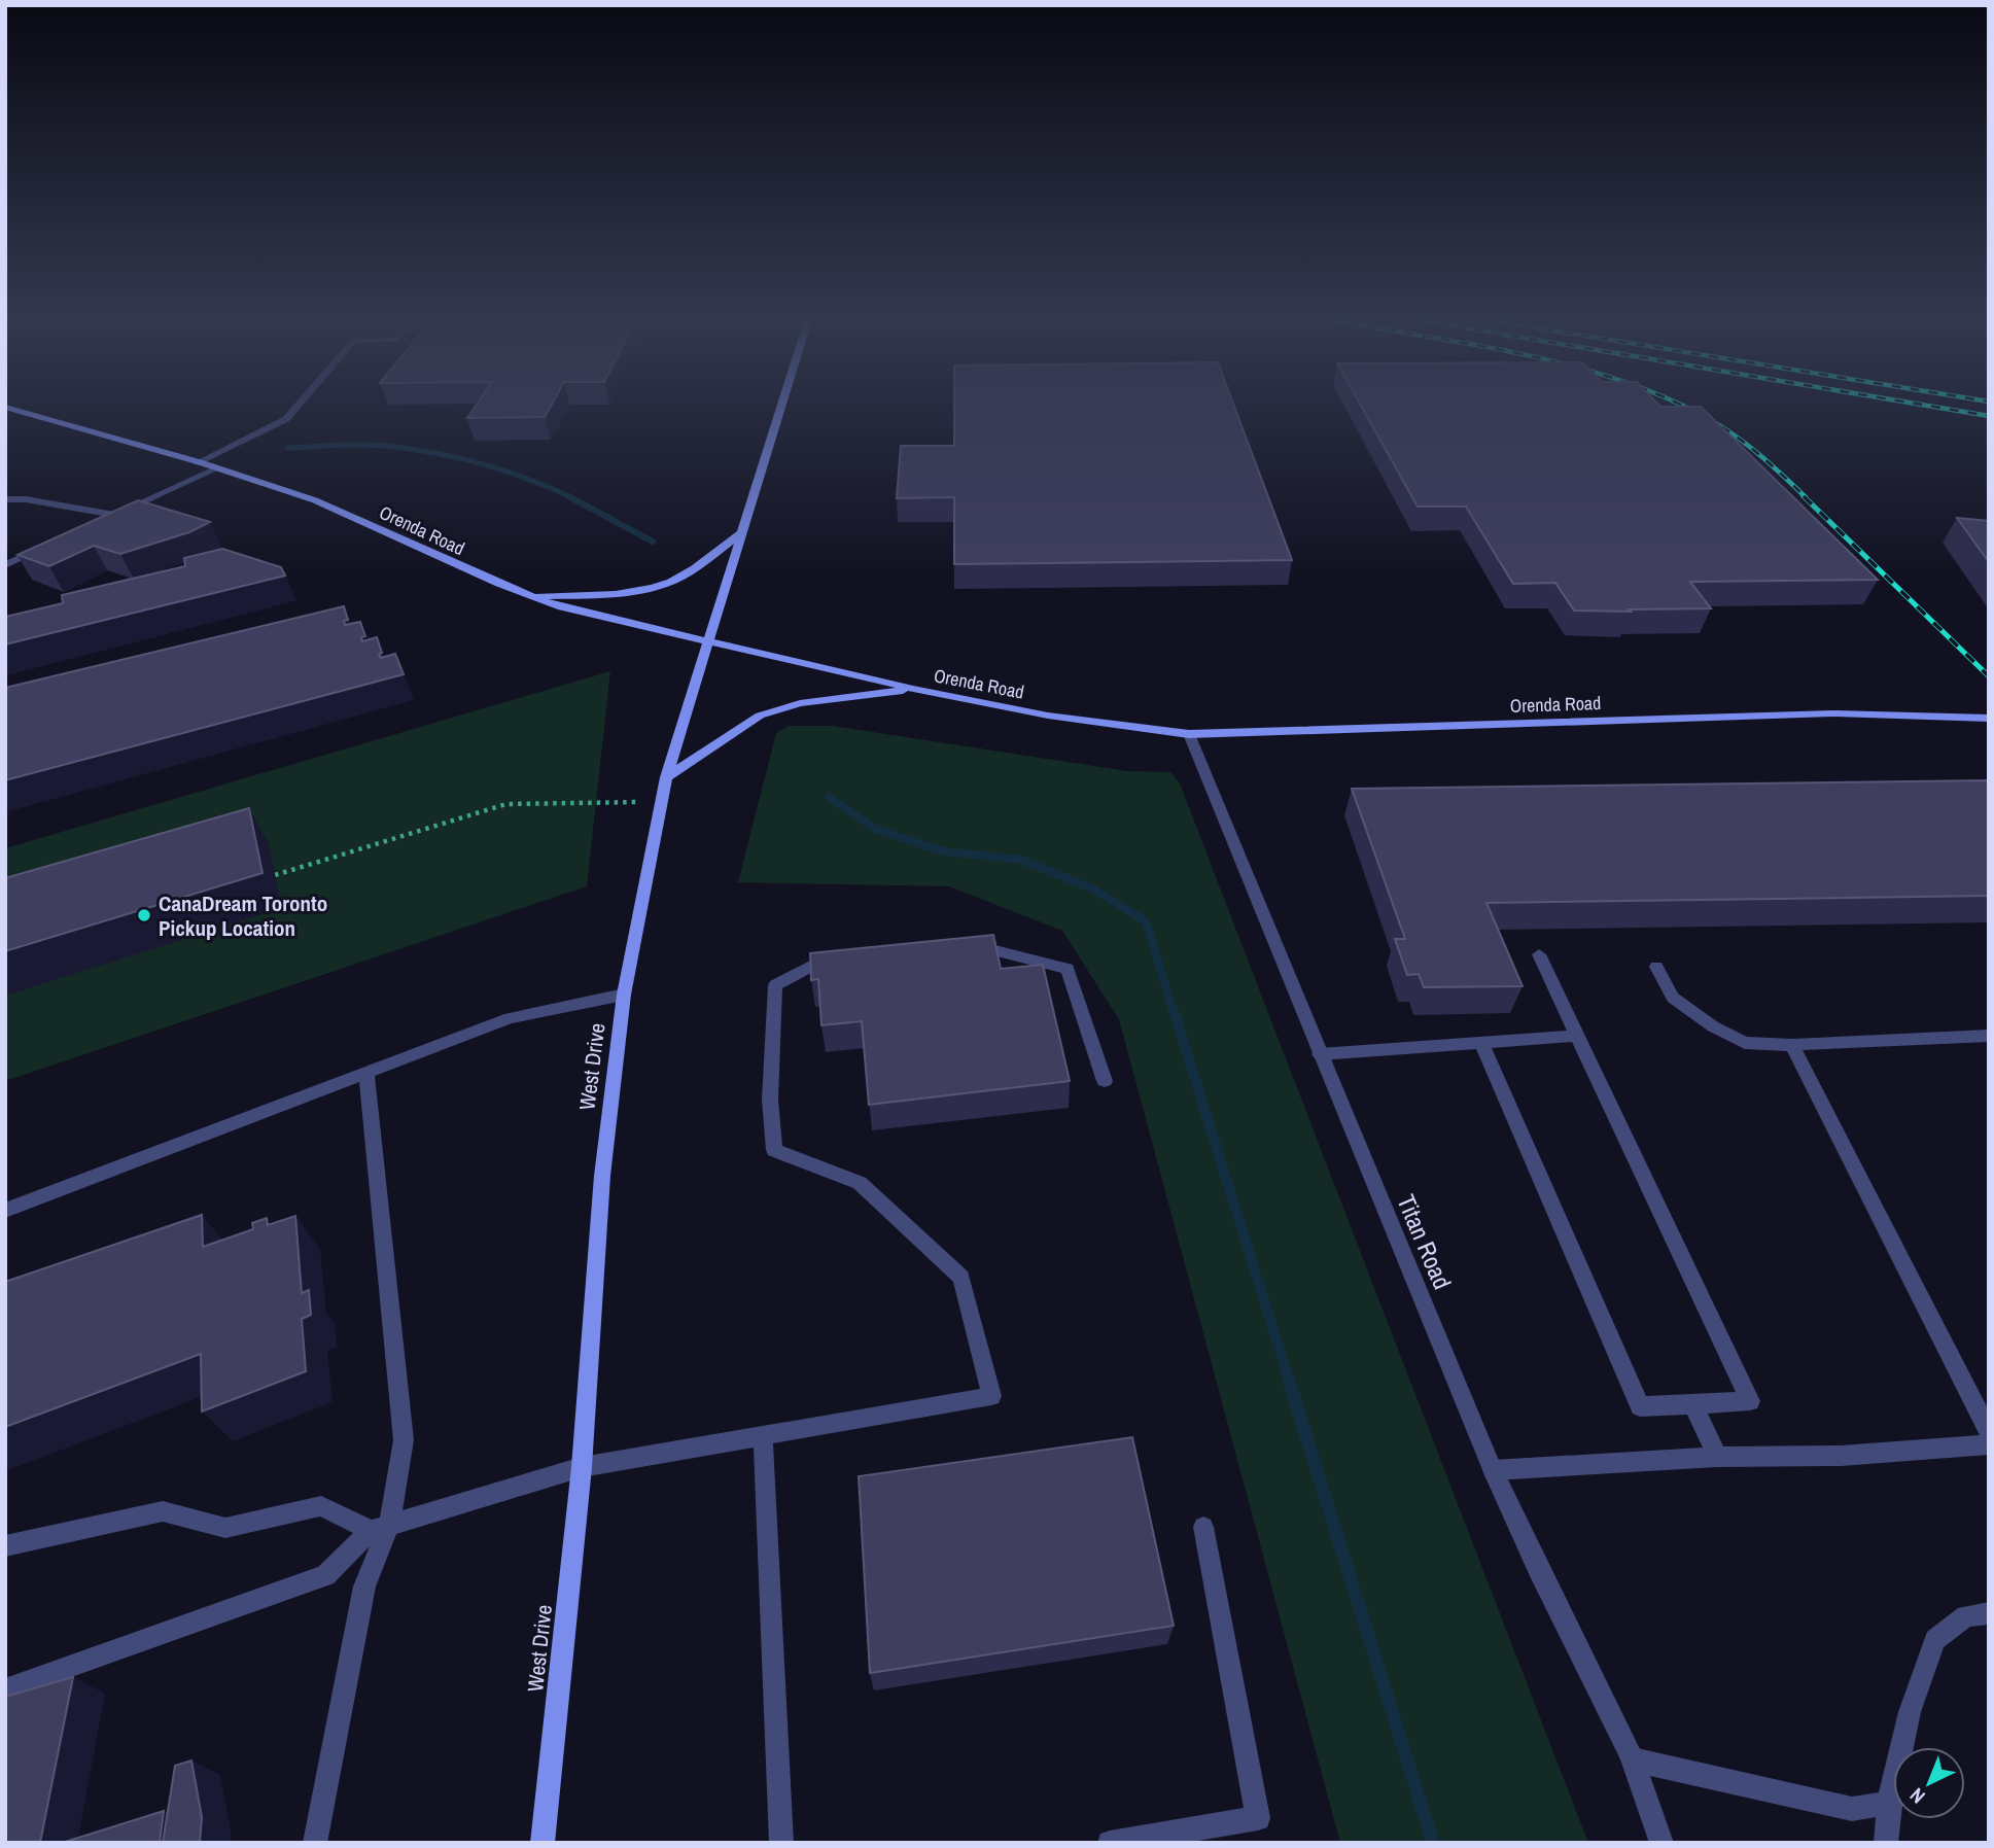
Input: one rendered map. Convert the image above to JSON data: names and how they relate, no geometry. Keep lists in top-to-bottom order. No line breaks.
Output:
{"streets":{"street":["Orenda Road","West Drive","Titan Road"]},"crossings":[["Orenda Road","West Drive"],["Orenda Road","Titan Road"]],"places":["CanaDream Toronto Pickup Location"],"north":"bottom left"}
